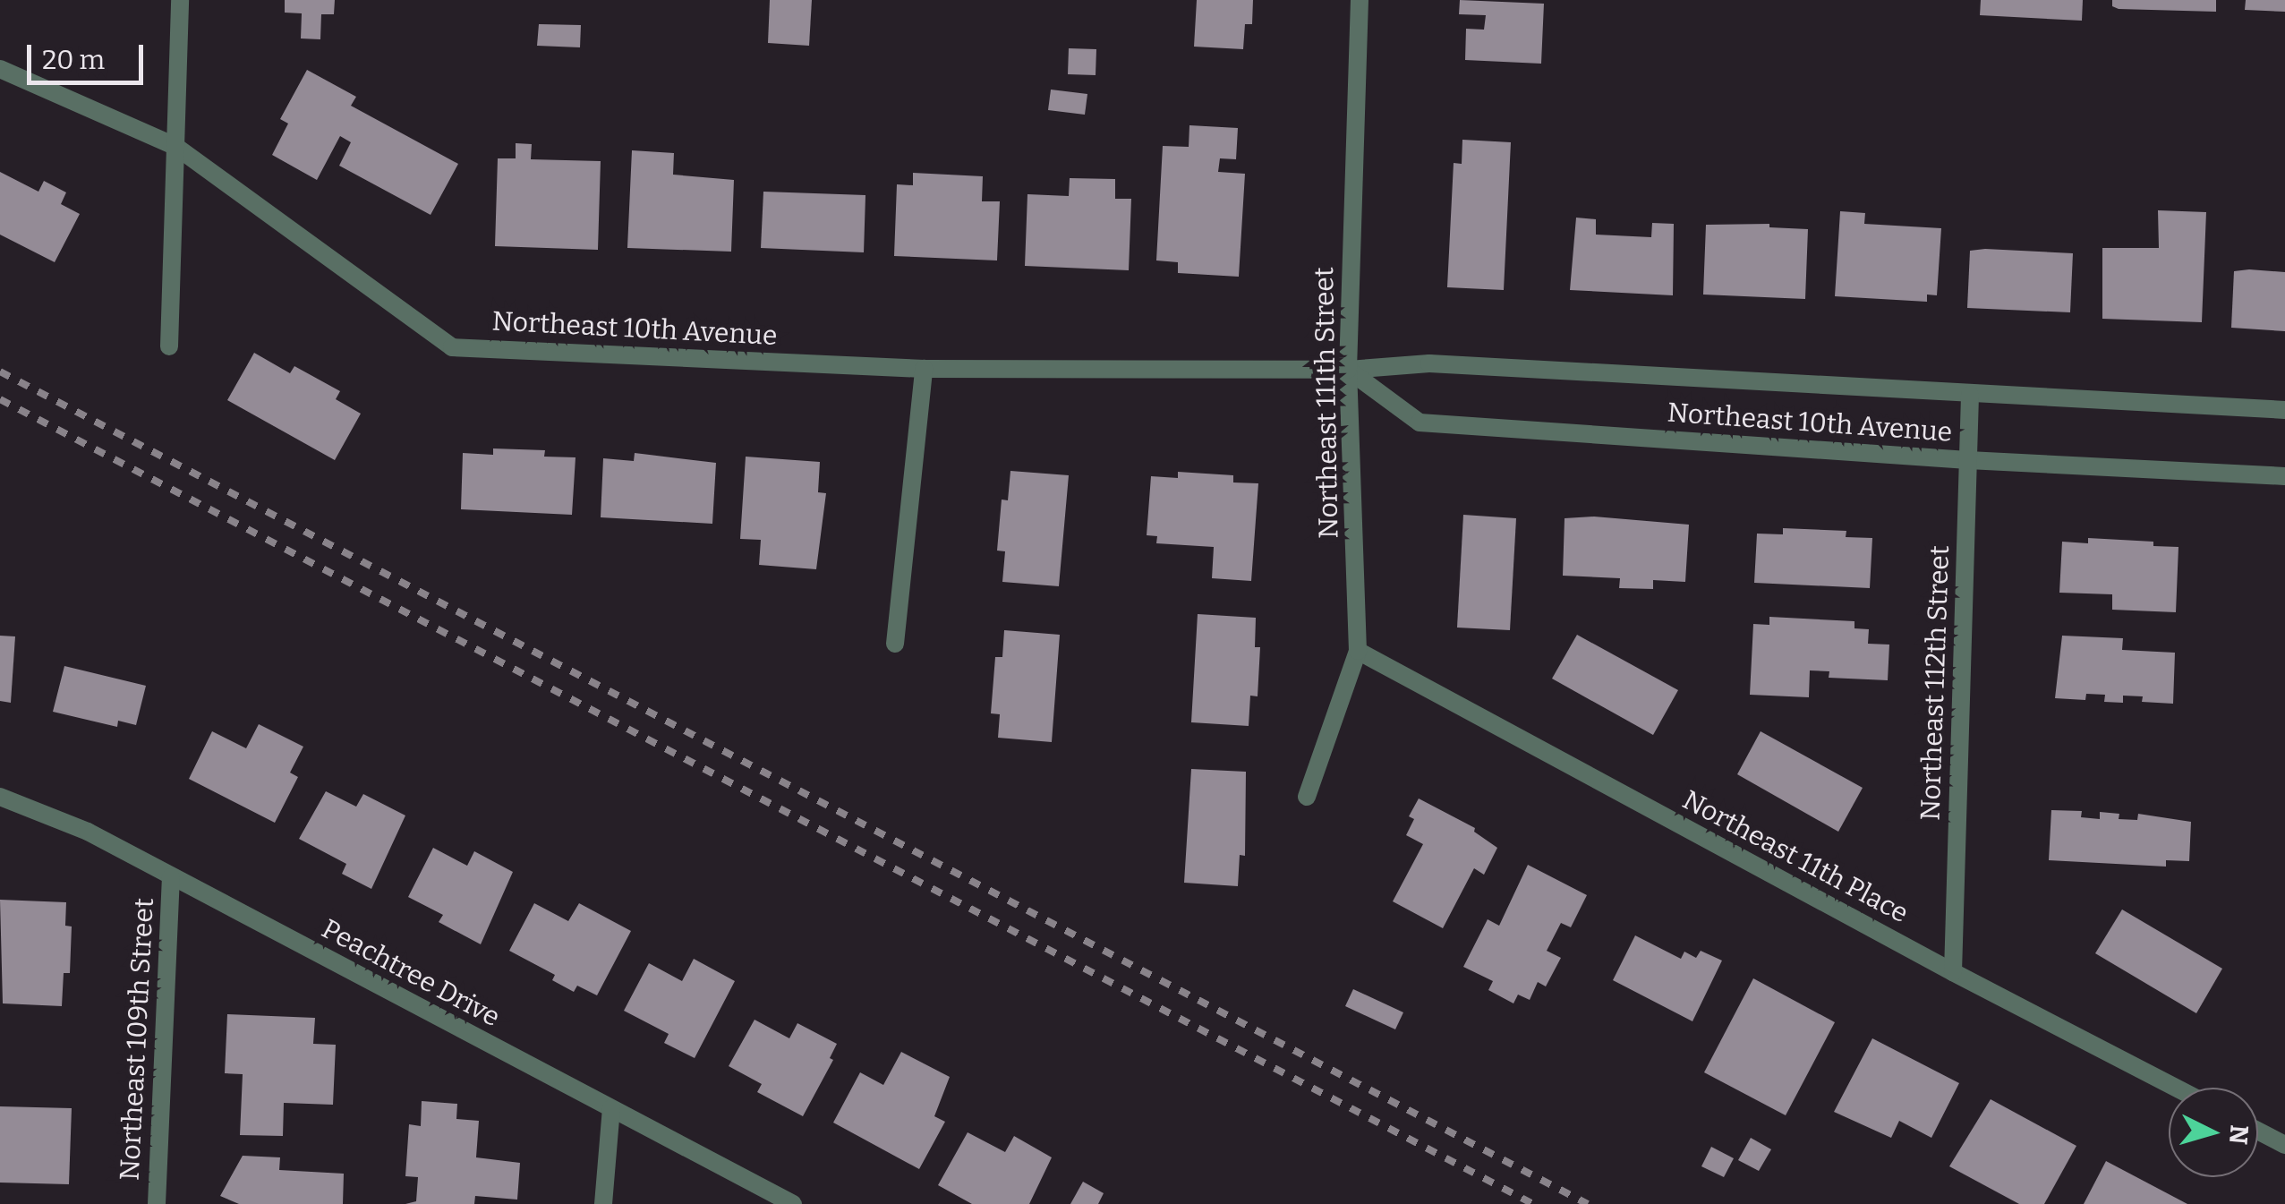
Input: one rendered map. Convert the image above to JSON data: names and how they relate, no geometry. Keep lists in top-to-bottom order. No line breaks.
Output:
{"streets":{"street":["Northeast 10th Avenue","Northeast 111th Street","Northeast 112th Street","Northeast 11th Place","Peachtree Drive","Northeast 109th Street"]},"crossings":[["Northeast 10th Avenue","Northeast 111th Street"],["Northeast 10th Avenue","Northeast 112th Street"],["Northeast 111th Street","Northeast 11th Place"],["Northeast 112th Street","Northeast 11th Place"],["Peachtree Drive","Northeast 109th Street"]],"scale_bar":"20 m","north":"right"}
